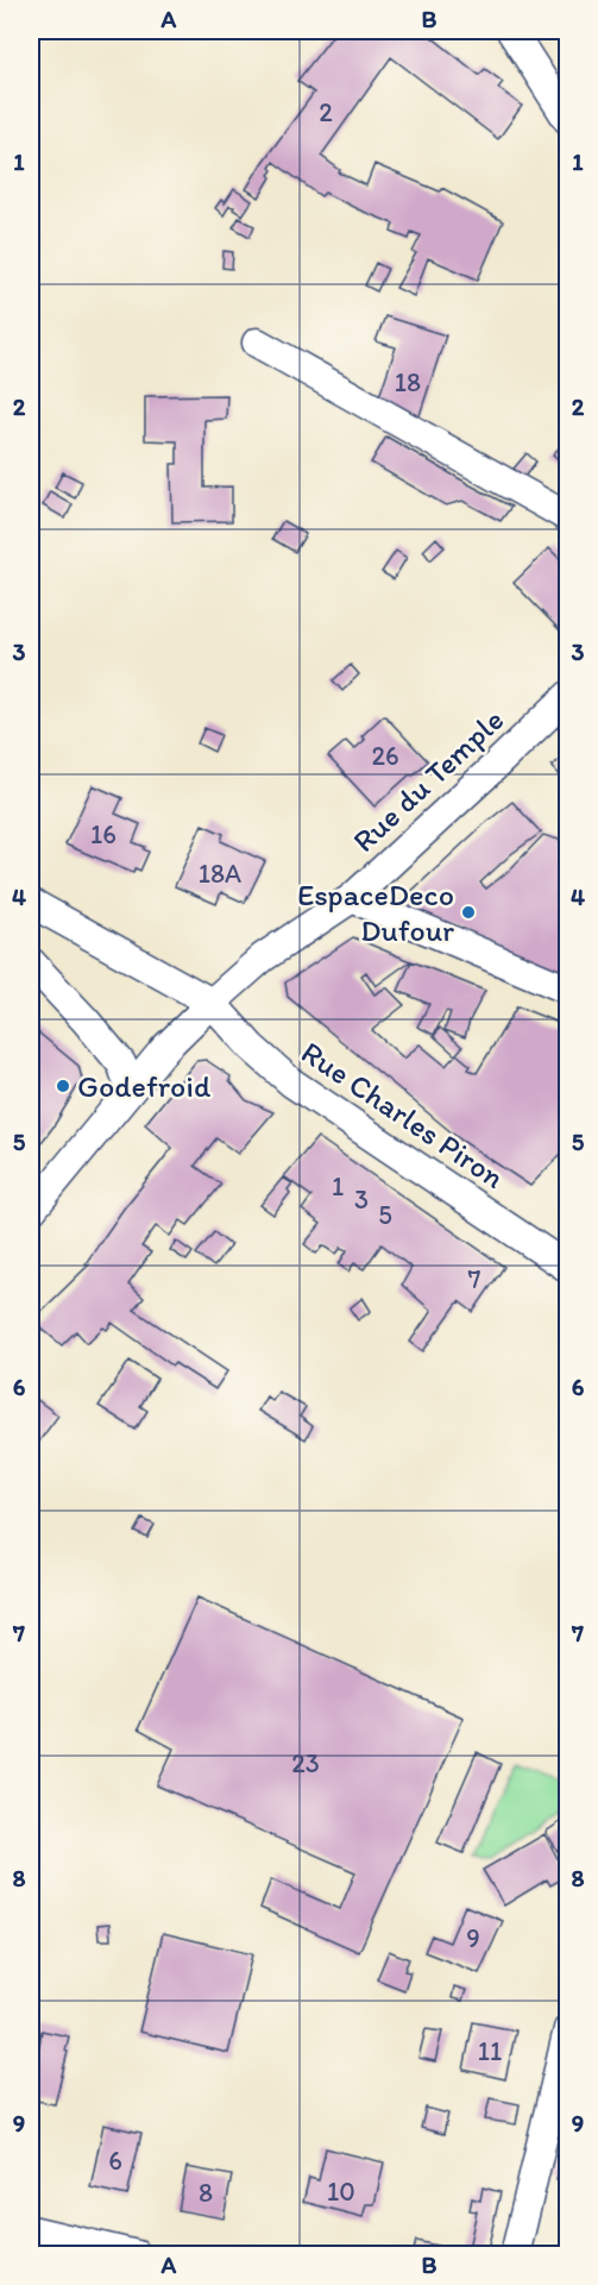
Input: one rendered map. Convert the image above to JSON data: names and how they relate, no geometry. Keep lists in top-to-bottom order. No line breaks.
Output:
{"streets":{"street":["Rue du Temple","Rue Charles Piron"]},"crossings":[["Rue du Temple","Rue Charles Piron"]],"places":["EspaceDeco Dufour","Godefroid"],"house_numbers":["2","18","26","16","18A","1","3","5","7","23","9","11","6","10","8"],"grid":{"columns":["A","B"],"rows":["1","2","3","4","5","6","7","8","9"]}}
